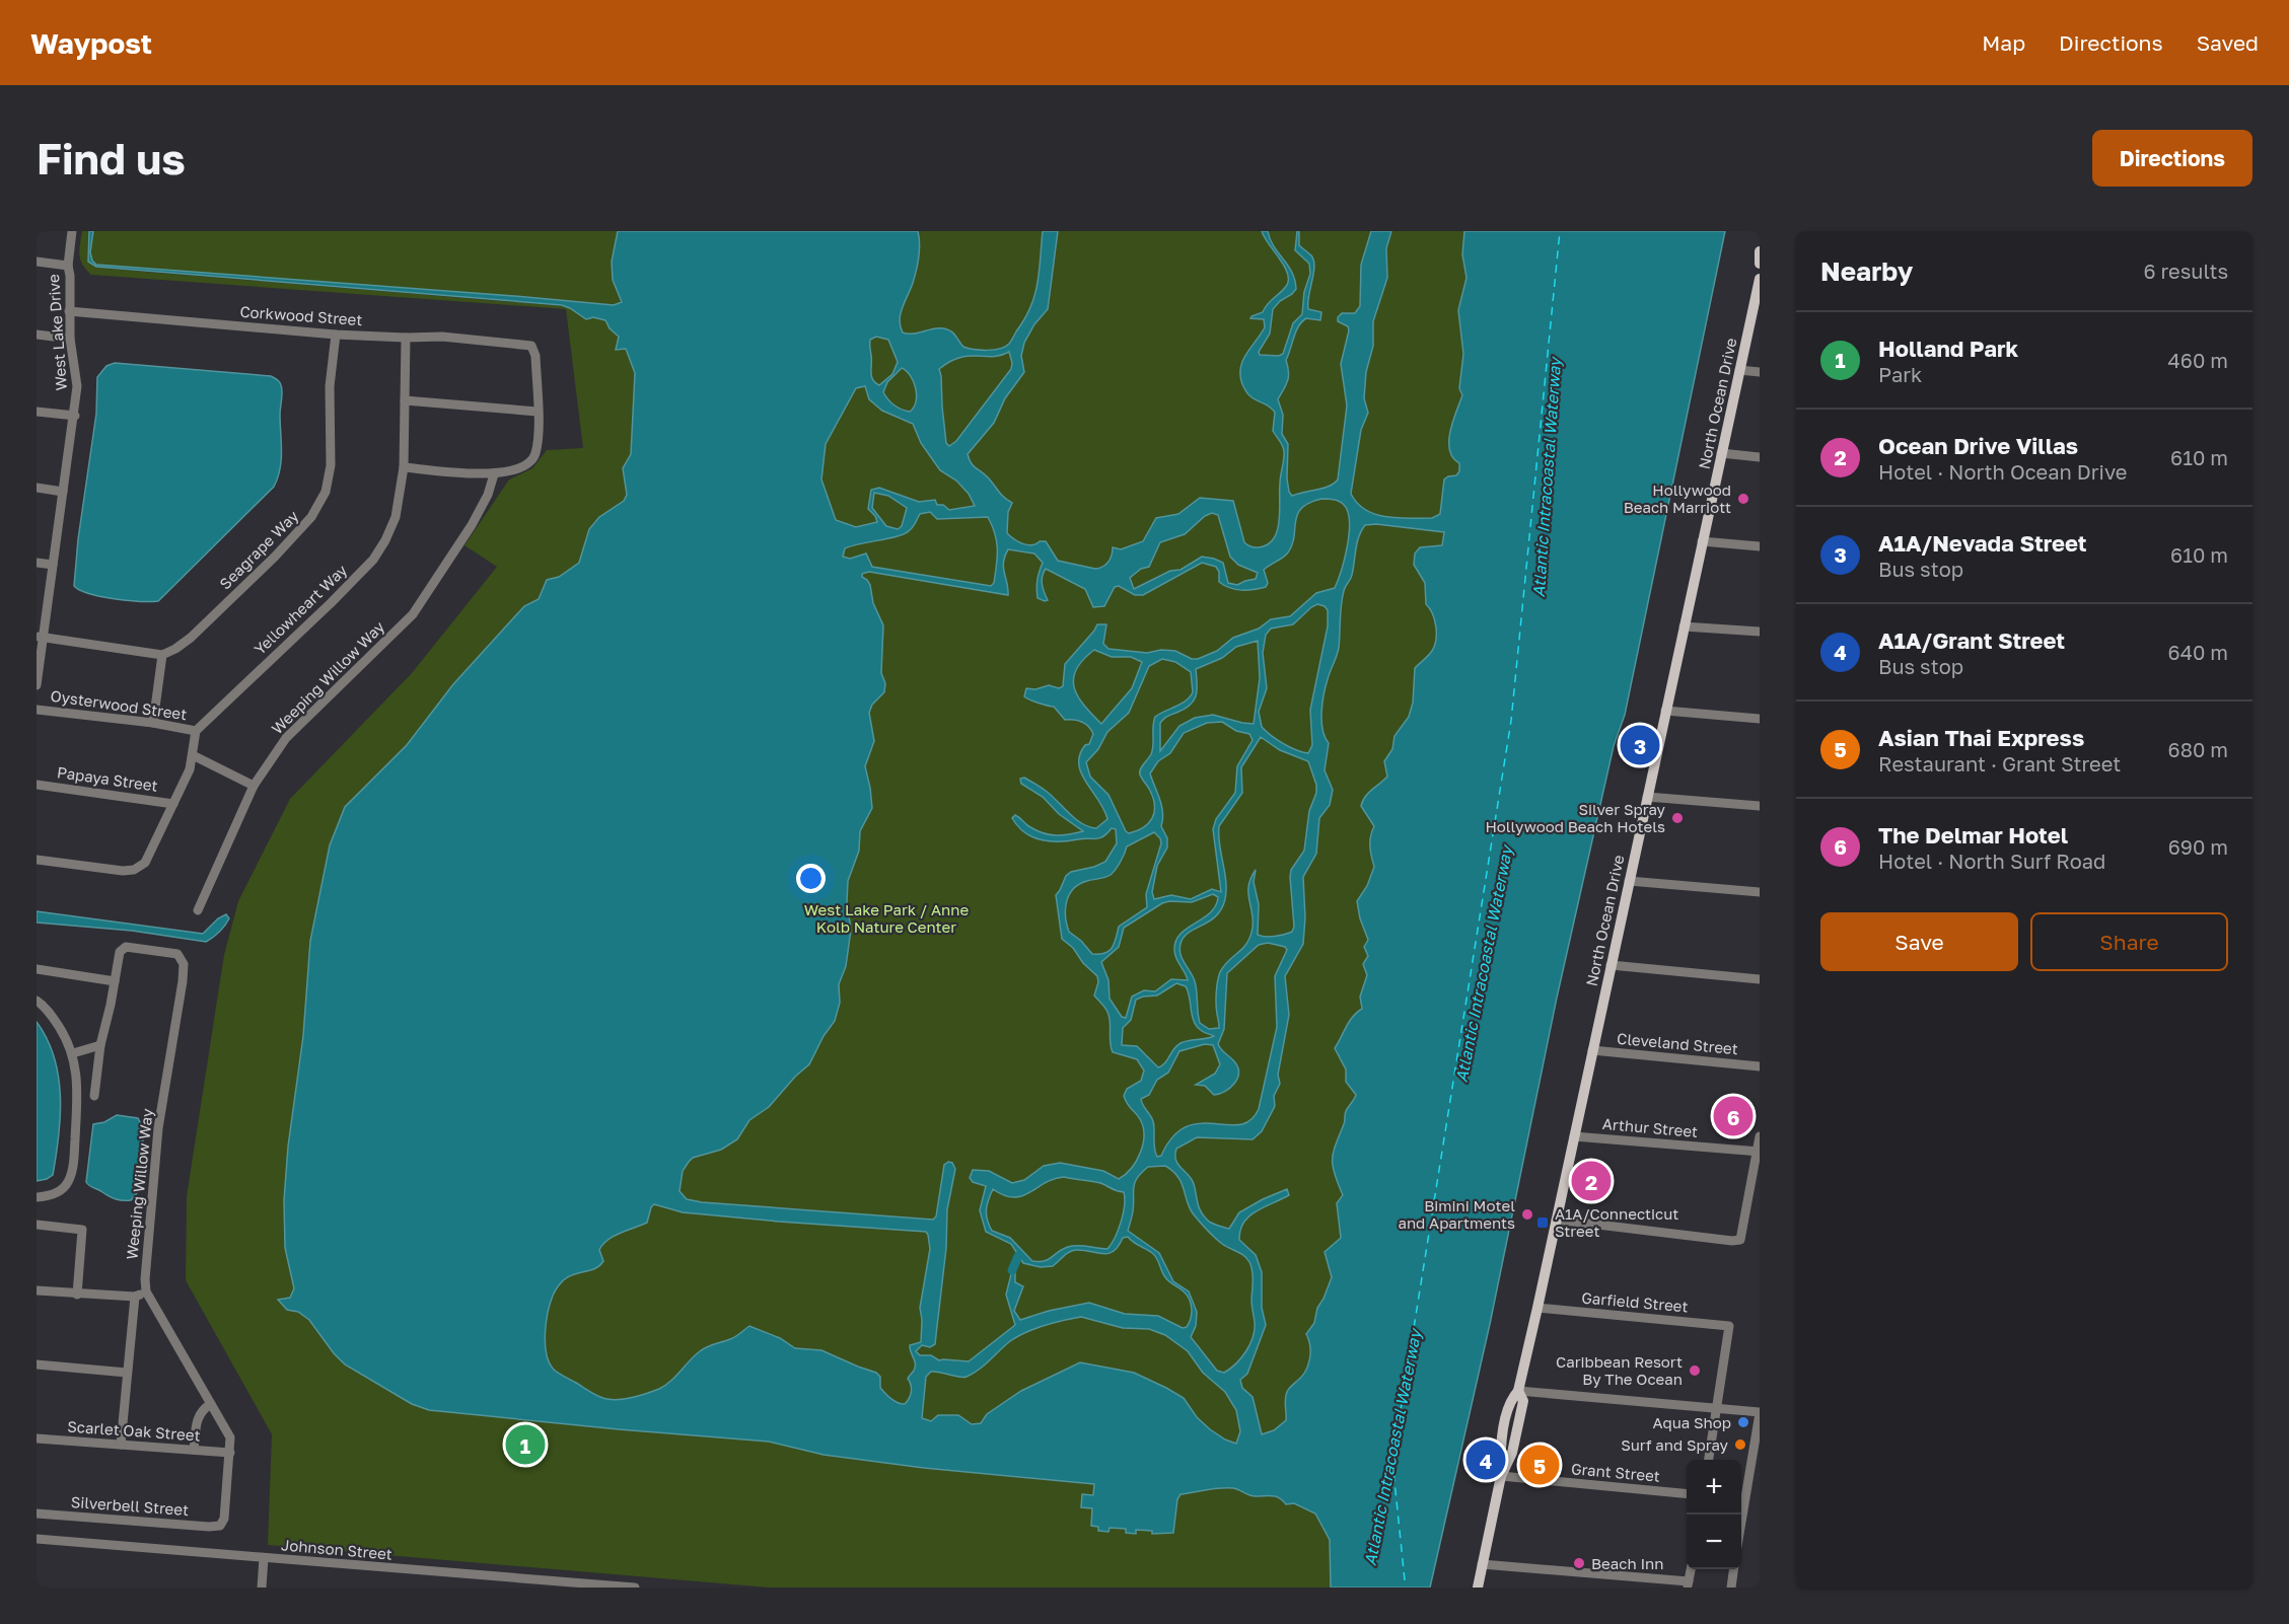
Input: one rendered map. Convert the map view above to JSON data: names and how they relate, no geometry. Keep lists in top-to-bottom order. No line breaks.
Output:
{"streets":{"main road":["North Ocean Drive"],"street":["Corkwood Street","West Lake Drive","Seagrape Way","Yellowheart Way","Weeping Willow Way","Oysterwood Street","Papaya Street","Cleveland Street","Arthur Street","Garfield Street","Scarlet Oak Street","Grant Street","Silverbell Street","Johnson Street"]},"crossings":[["Corkwood Street","West Lake Drive"],["Corkwood Street","Seagrape Way"],["Corkwood Street","Yellowheart Way"],["North Ocean Drive","Cleveland Street"],["North Ocean Drive","Arthur Street"],["North Ocean Drive","Garfield Street"],["North Ocean Drive","Grant Street"],["Yellowheart Way","Oysterwood Street"],["Scarlet Oak Street","Silverbell Street"]],"water":["Atlantic Intracoastal Waterway"],"parks":["West Lake Park / Anne Kolb Nature Center"],"places":{"other":["Hollywood Beach Marriott","Silver Spray Hollywood Beach Hotels","Bimini Motel and Apartments","Caribbean Resort By The Ocean","Aqua Shop","Surf and Spray","Beach Inn"],"transit":["A1A/Connecticut Street"]},"page":{"header":"Waypost","nav":["Map","Directions","Saved"],"buttons":["Directions",["Save","Share"]],"title":"Find us","heading":["Nearby","6 results"],"list":[{"mark":"1","name":"Holland Park","note":"Park","value":"460 m"},{"mark":"2","name":"Ocean Drive Villas","note":"Hotel · North Ocean Drive","value":"610 m"},{"mark":"3","name":"A1A/Nevada Street","note":"Bus stop","value":"610 m"},{"mark":"4","name":"A1A/Grant Street","note":"Bus stop","value":"640 m"},{"mark":"5","name":"Asian Thai Express","note":"Restaurant · Grant Street","value":"680 m"},{"mark":"6","name":"The Delmar Hotel","note":"Hotel · North Surf Road","value":"690 m"}],"pins":["3","6","2","1","4","5"],"map_buttons":["+","−"]}}
